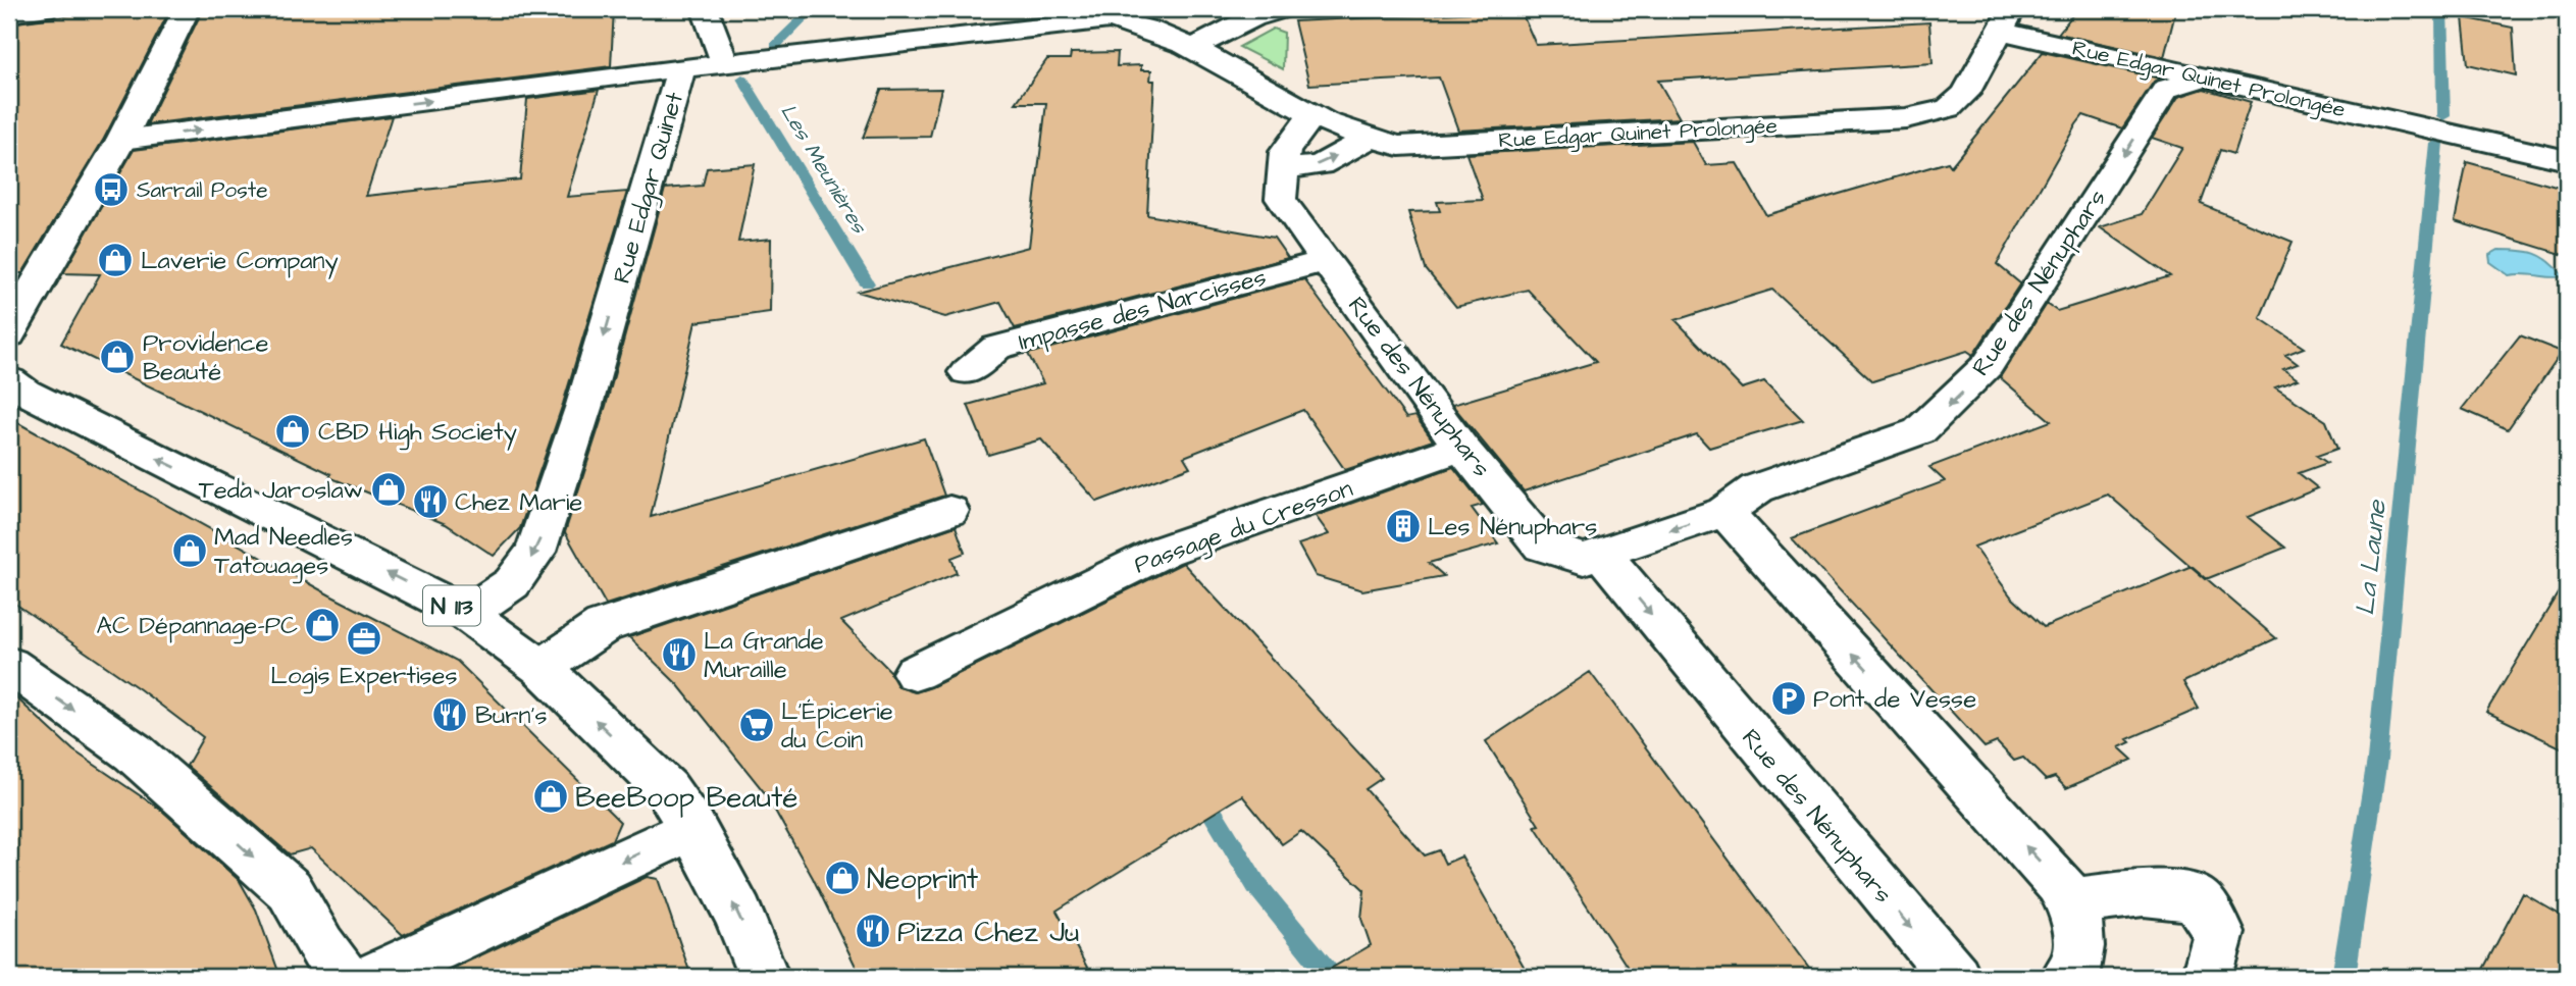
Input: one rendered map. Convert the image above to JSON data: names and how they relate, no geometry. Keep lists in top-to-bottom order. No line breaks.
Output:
{"streets":{"street":["Rue Edgar Quinet Prolongée","Rue Edgar Quinet","Rue des Nénuphars","Impasse des Narcisses","Passage du Cresson","N 113"]},"crossings":[["Rue Edgar Quinet Prolongée","Rue Edgar Quinet"],["Rue Edgar Quinet Prolongée","Rue des Nénuphars"],["Rue Edgar Quinet","N 113"],["Rue des Nénuphars","Impasse des Narcisses"],["Rue des Nénuphars","Passage du Cresson"]],"water":["Les Meunières","La Laune"],"places":{"bus stop":["Sarrail Poste"],"shop":["Laverie Company","Providence Beauté","CBD High Society","Teda Jaroslaw","Mad Needles Tatouages","AC Dépannage-PC","BeeBoop Beauté","Neoprint"],"restaurant":["Chez Marie","La Grande Muraille","Burn's","Pizza Chez Ju"],"building":["Les Nénuphars"],"office":["Logis Expertises"],"parking":["Pont de Vesse"],"supermarket":["L’Épicerie du Coin"]}}
